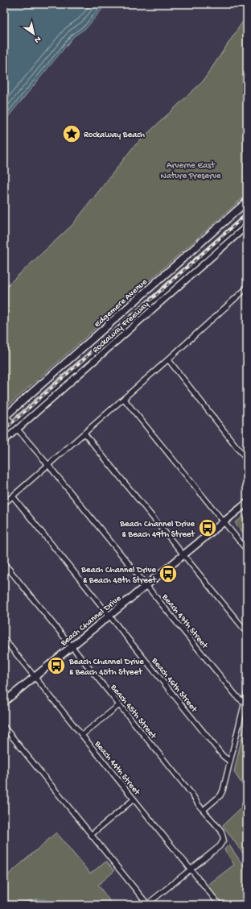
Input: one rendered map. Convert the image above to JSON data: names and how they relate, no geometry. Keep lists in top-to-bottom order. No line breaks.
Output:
{"streets":{"main road":["Edgemere Avenue","Beach Channel Drive"],"street":["Rockaway Freeway","Beach 47th Street","Beach 46th Street","Beach 45th Street","Beach 44th Street"]},"crossings":[["Rockaway Freeway","Beach 47th Street"],["Beach Channel Drive","Beach 47th Street"],["Beach Channel Drive","Beach 46th Street"],["Beach Channel Drive","Beach 45th Street"],["Beach Channel Drive","Beach 44th Street"],["Beach 45th Street","Beach 44th Street"]],"parks":["Arverne East Nature Preserve"],"places":{"place":["Rockaway Beach"],"bus stop":["Beach Channel Drive & Beach 49th Street","Beach Channel Drive & Beach 48th Street","Beach Channel Drive & Beach 45th Street"]},"north":"bottom right"}
